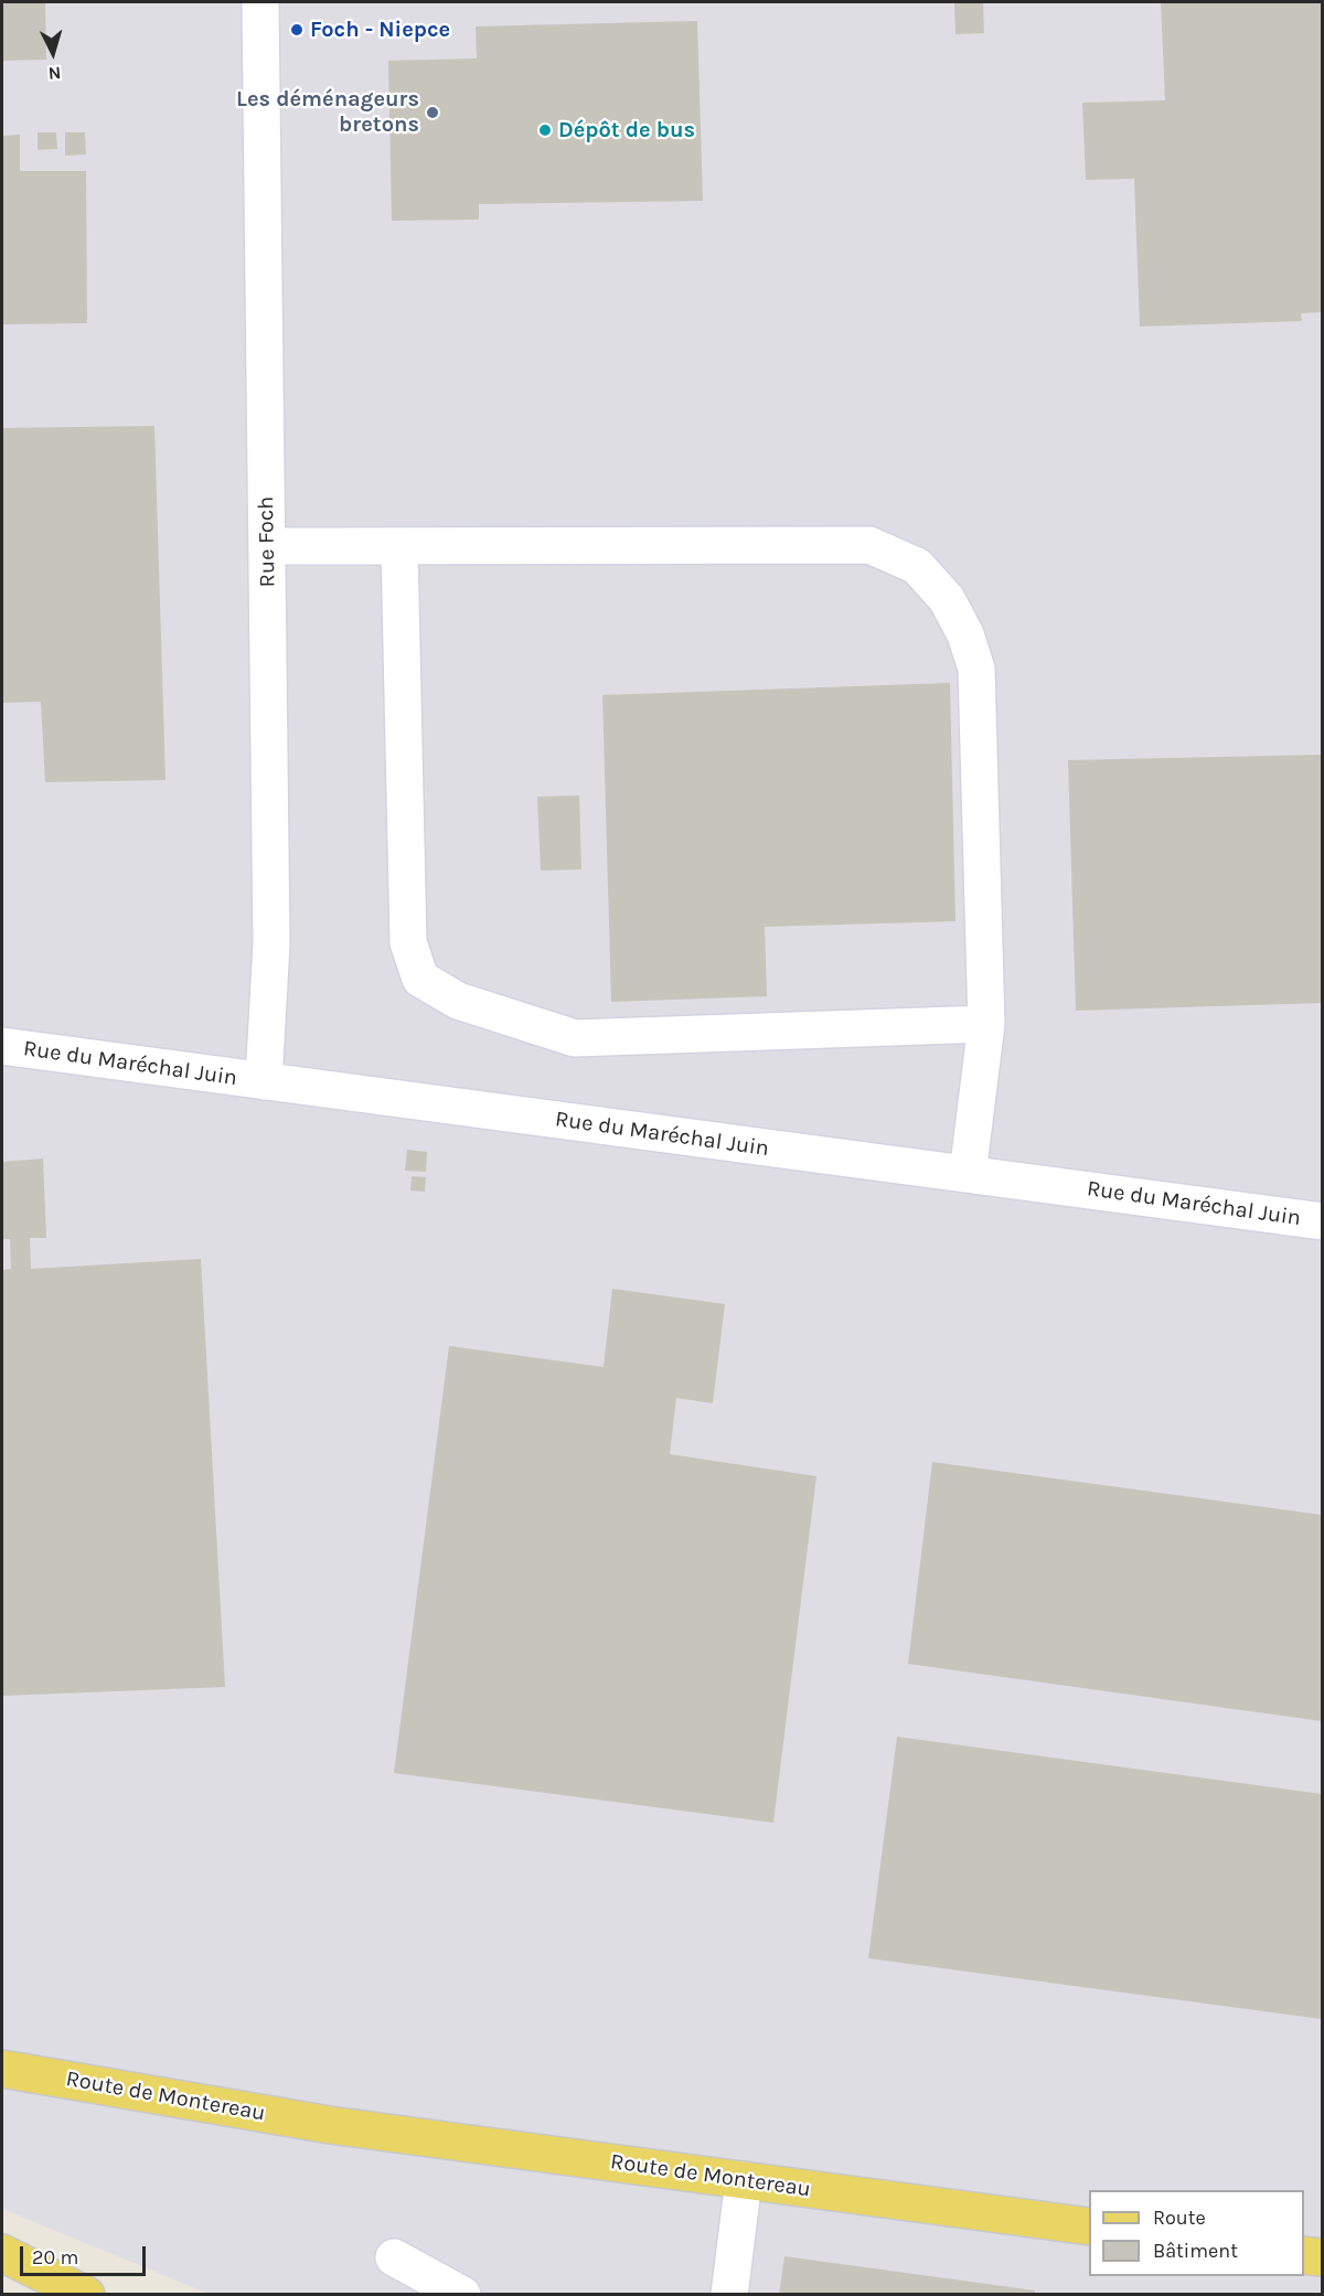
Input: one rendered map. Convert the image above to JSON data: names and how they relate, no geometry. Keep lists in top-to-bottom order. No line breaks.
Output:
{"streets":{"main road":["Route de Montereau"],"street":["Rue Foch","Rue du Maréchal Juin"]},"crossings":[["Rue Foch","Rue du Maréchal Juin"]],"places":["Foch - Niepce","Les déménageurs bretons","Dépôt de bus"],"legend":["Route","Bâtiment"],"scale_bar":"20 m","north":"bottom"}
